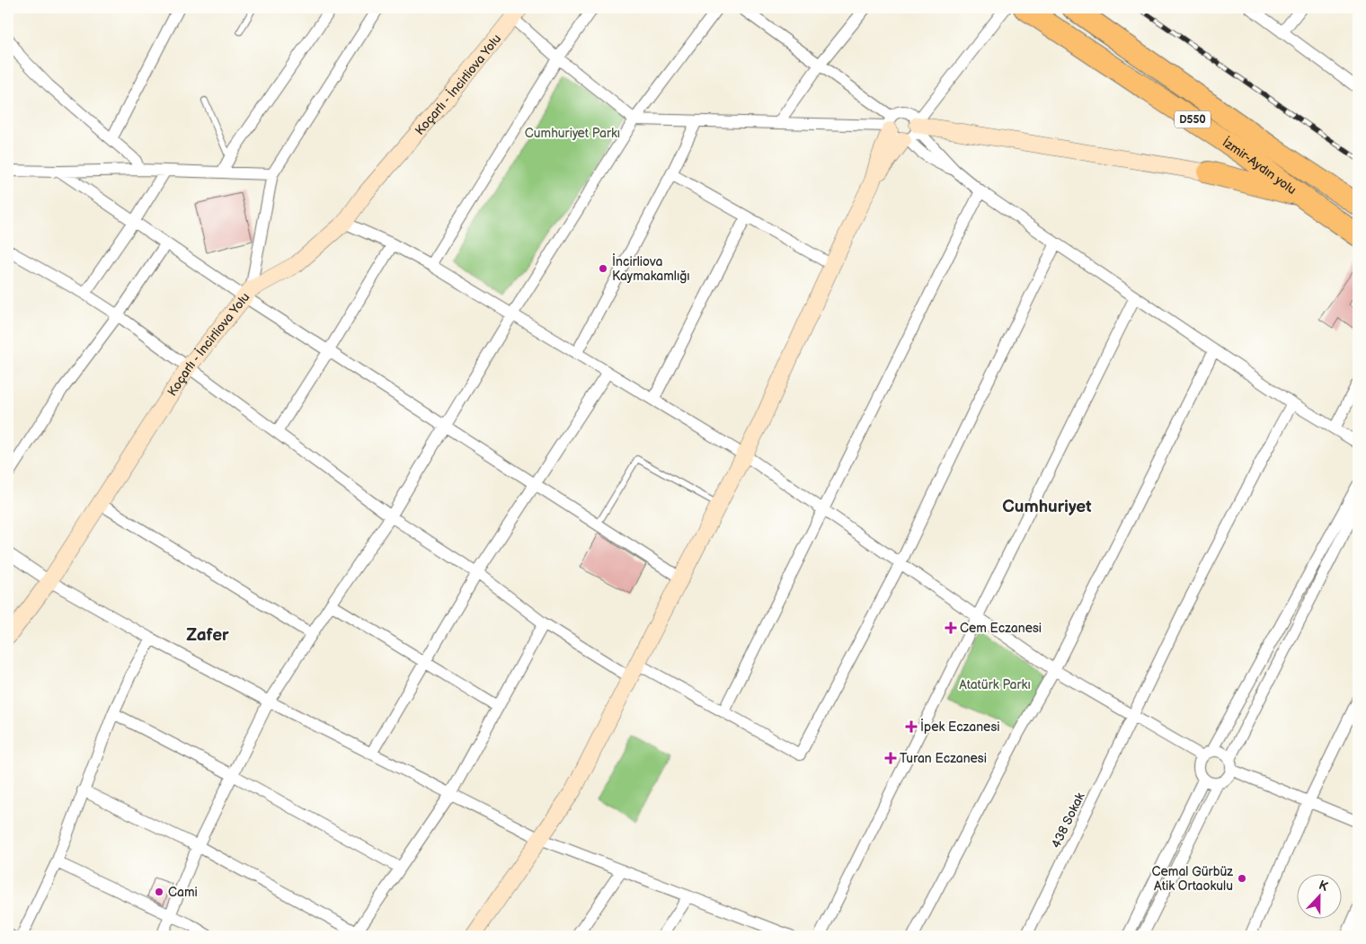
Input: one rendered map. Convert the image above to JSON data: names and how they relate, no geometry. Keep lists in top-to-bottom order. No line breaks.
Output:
{"streets":{"highway":["D550","İzmir-Aydın yolu"],"street":["Koçarlı - İncirliova Yolu","438 Sokak"]},"districts":["Cumhuriyet","Zafer"],"parks":["Cumhuriyet Parkı","Atatürk Parkı"],"places":{"other":["İncirliova Kaymakamlığı","Cemal Gürbüz Atik Ortaokulu","Cami"],"health":["Cem Eczanesi","İpek Eczanesi","Turan Eczanesi"]},"north":"top"}
